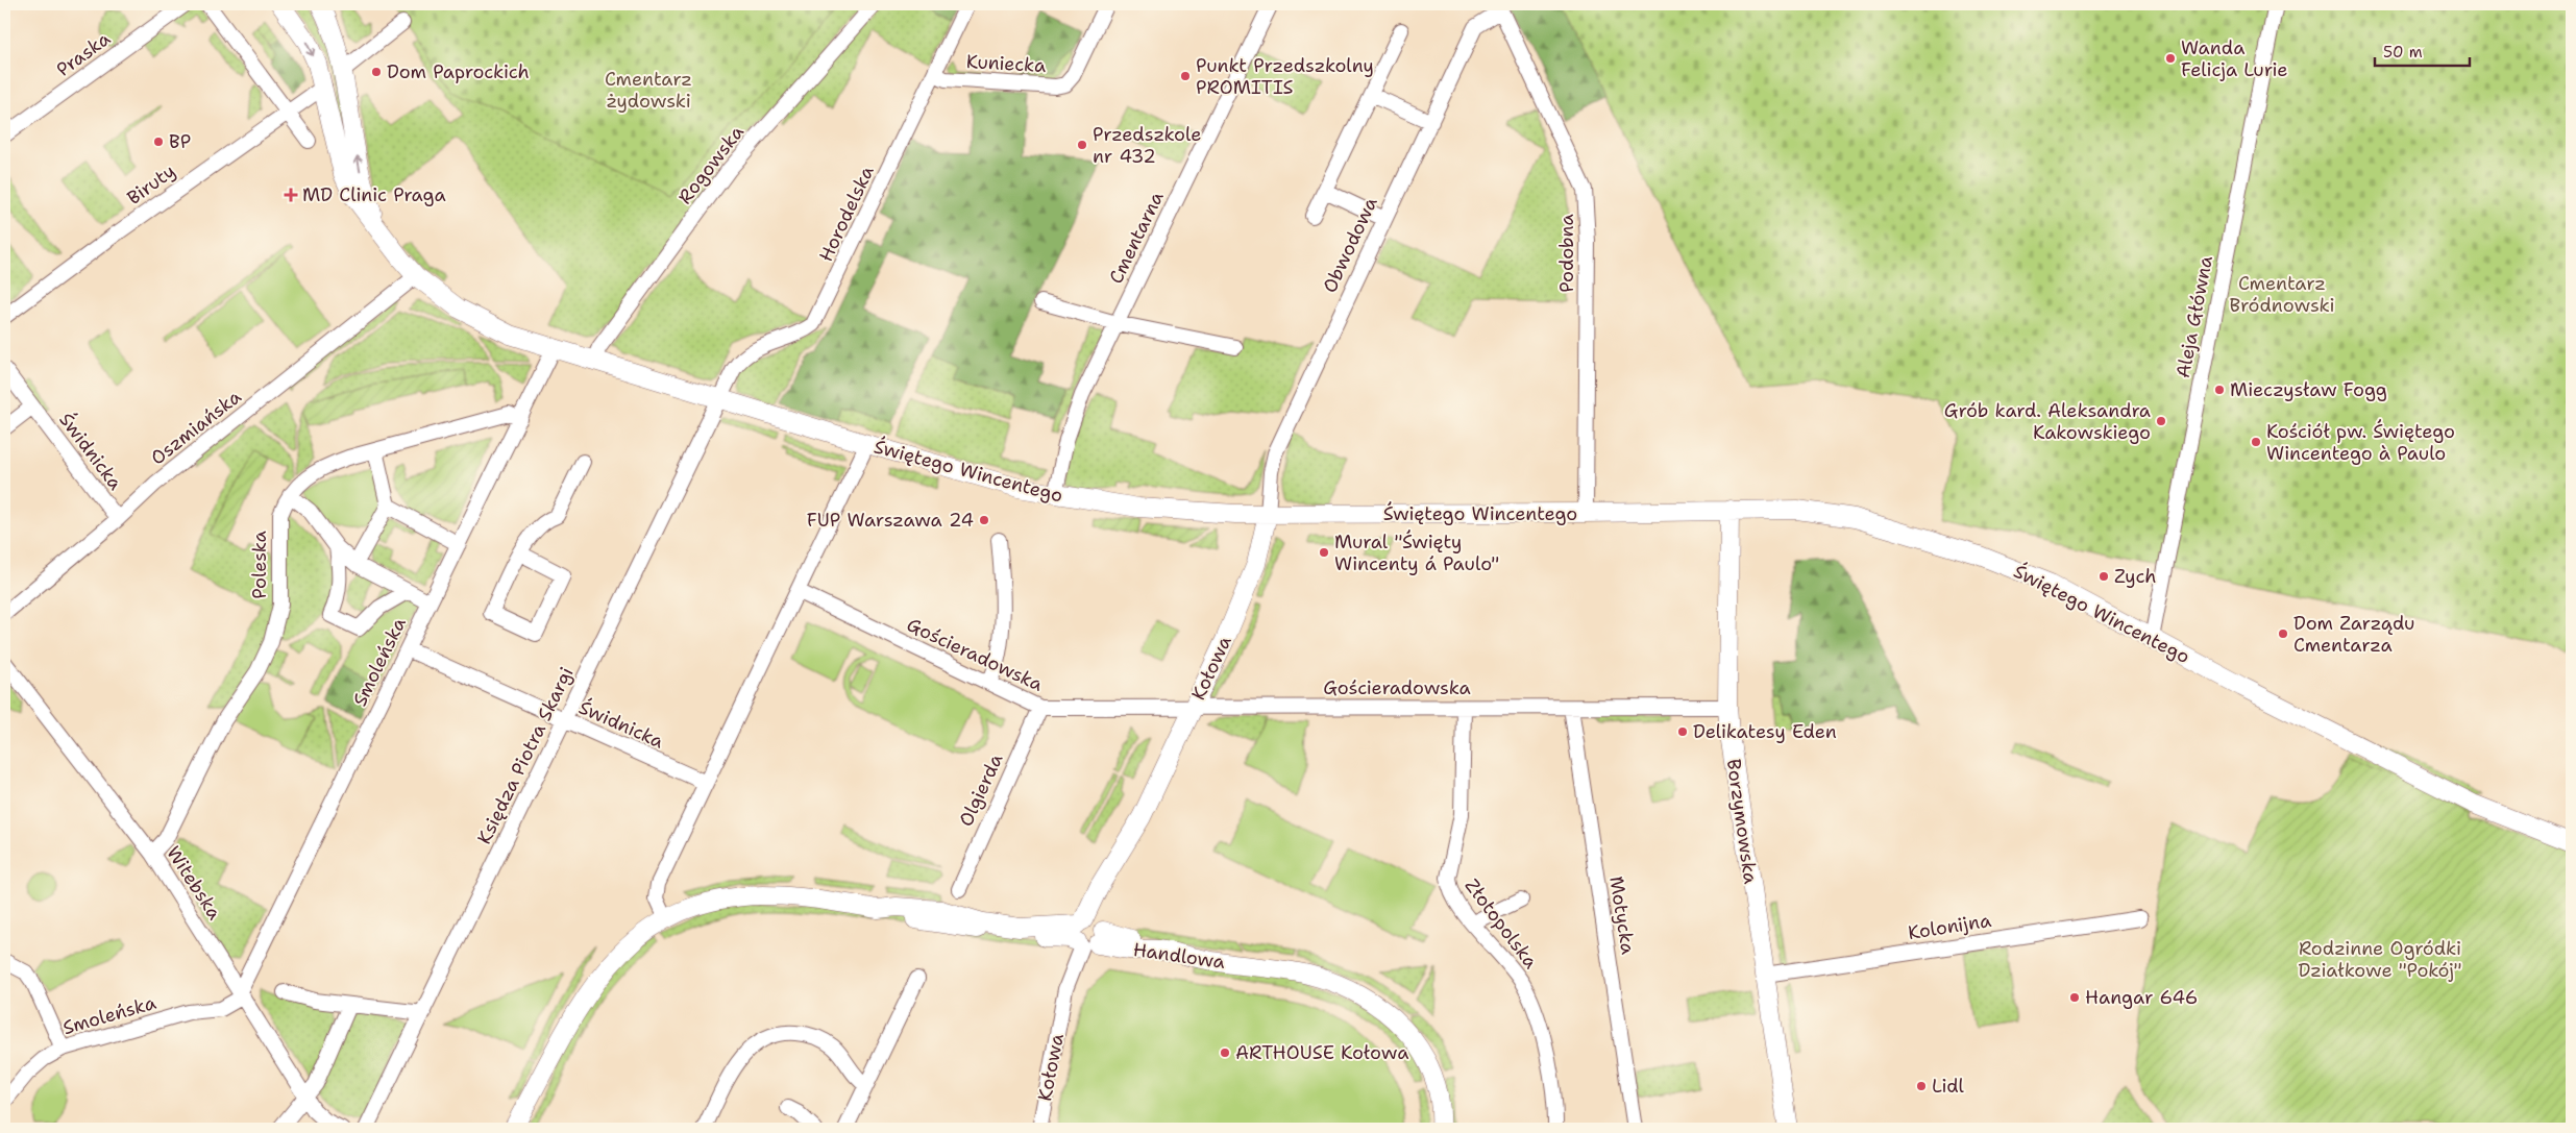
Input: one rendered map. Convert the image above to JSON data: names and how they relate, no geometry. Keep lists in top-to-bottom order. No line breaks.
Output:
{"streets":{"street":["Praska","Kuniecka","Rogowska","Biruty","Horodelska","Cmentarna","Obwodowa","Podobna","Aleja Główna","Oszmiańska","Świdnicka","Świętego Wincentego","Poleska","Gościeradowska","Smoleńska","Kołowa","Księdza Piotra Skargi","Olgierda","Borzymowska","Witebska","Motycka","Złotopolska","Kolonijna","Handlowa"]},"crossings":[["Kuniecka","Horodelska"],["Rogowska","Świętego Wincentego"],["Biruty","Świętego Wincentego"],["Horodelska","Świętego Wincentego"],["Horodelska","Księdza Piotra Skargi"],["Cmentarna","Świętego Wincentego"],["Obwodowa","Podobna"],["Obwodowa","Świętego Wincentego"],["Obwodowa","Kołowa"],["Podobna","Świętego Wincentego"],["Aleja Główna","Świętego Wincentego"],["Oszmiańska","Świdnicka"],["Oszmiańska","Świętego Wincentego"],["Świdnicka","Smoleńska"],["Świdnicka","Księdza Piotra Skargi"],["Świętego Wincentego","Smoleńska"],["Świętego Wincentego","Kołowa"],["Świętego Wincentego","Księdza Piotra Skargi"],["Świętego Wincentego","Borzymowska"],["Poleska","Smoleńska"],["Poleska","Witebska"],["Gościeradowska","Kołowa"],["Gościeradowska","Olgierda"],["Gościeradowska","Borzymowska"],["Gościeradowska","Motycka"],["Gościeradowska","Złotopolska"],["Smoleńska","Witebska"],["Kołowa","Handlowa"],["Borzymowska","Kolonijna"]],"parks":["Cmentarz żydowski","Cmentarz Bródnowski","Rodzinne Ogródki Działkowe \"Pokój\""],"places":{"other":["Wanda Felicja Lurie","Dom Paprockich","Punkt Przedszkolny PROMITIS","BP","Przedszkole nr 432","Mieczysław Fogg","Grób kard. Aleksandra Kakowskiego","Kościół pw. Świętego Wincentego à Paulo","FUP Warszawa 24","Mural \"Święty Wincenty á Paulo\"","Zych","Dom Zarządu Cmentarza","Delikatesy Eden","Hangar 646","ARTHOUSE Kołowa","Lidl"],"health":["MD Clinic Praga"]},"scale_bar":"50 m"}
